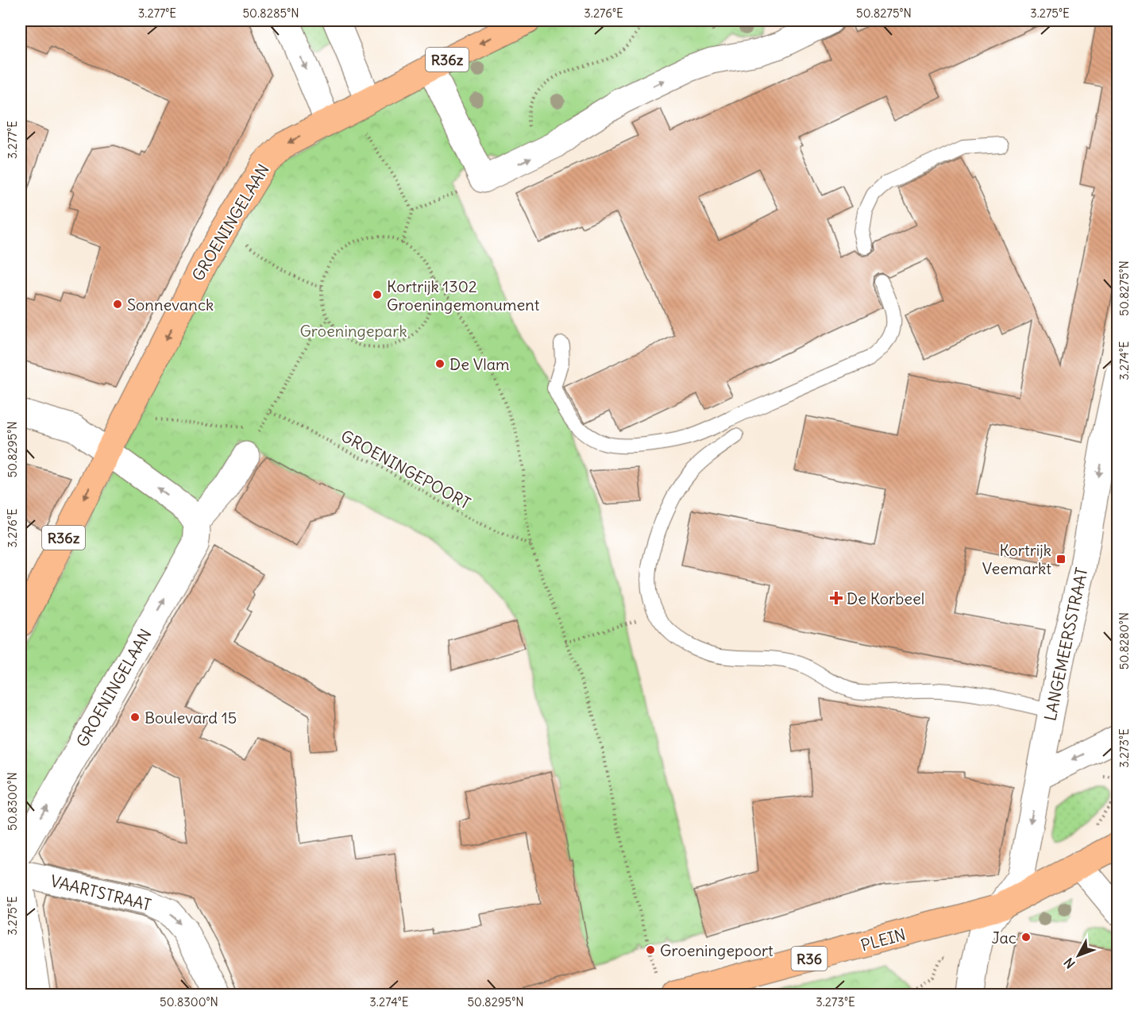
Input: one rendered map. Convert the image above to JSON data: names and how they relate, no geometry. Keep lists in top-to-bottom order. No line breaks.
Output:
{"streets":{"main road":["R36z","GROENINGELAAN","PLEIN","R36"],"street":["LANGEMEERSSTRAAT","VAARTSTRAAT"],"path":["GROENINGEPOORT"]},"crossings":[["LANGEMEERSSTRAAT","PLEIN"],["LANGEMEERSSTRAAT","R36"],["PLEIN","R36"]],"one_way":["LANGEMEERSSTRAAT","VAARTSTRAAT"],"parks":["Groeningepark"],"places":{"other":["Kortrijk 1302 Groeningemonument","Sonnevanck","De Vlam","Boulevard 15","Jac","Groeningepoort"],"transit":["Kortrijk Veemarkt"],"health":["De Korbeel"]},"north":"bottom left","coordinates":["3.277°E","50.8285°N","3.276°E","50.8275°N","3.275°E","3.274°E","50.8295°N","50.8280°N","3.273°E","50.8300°N"]}
